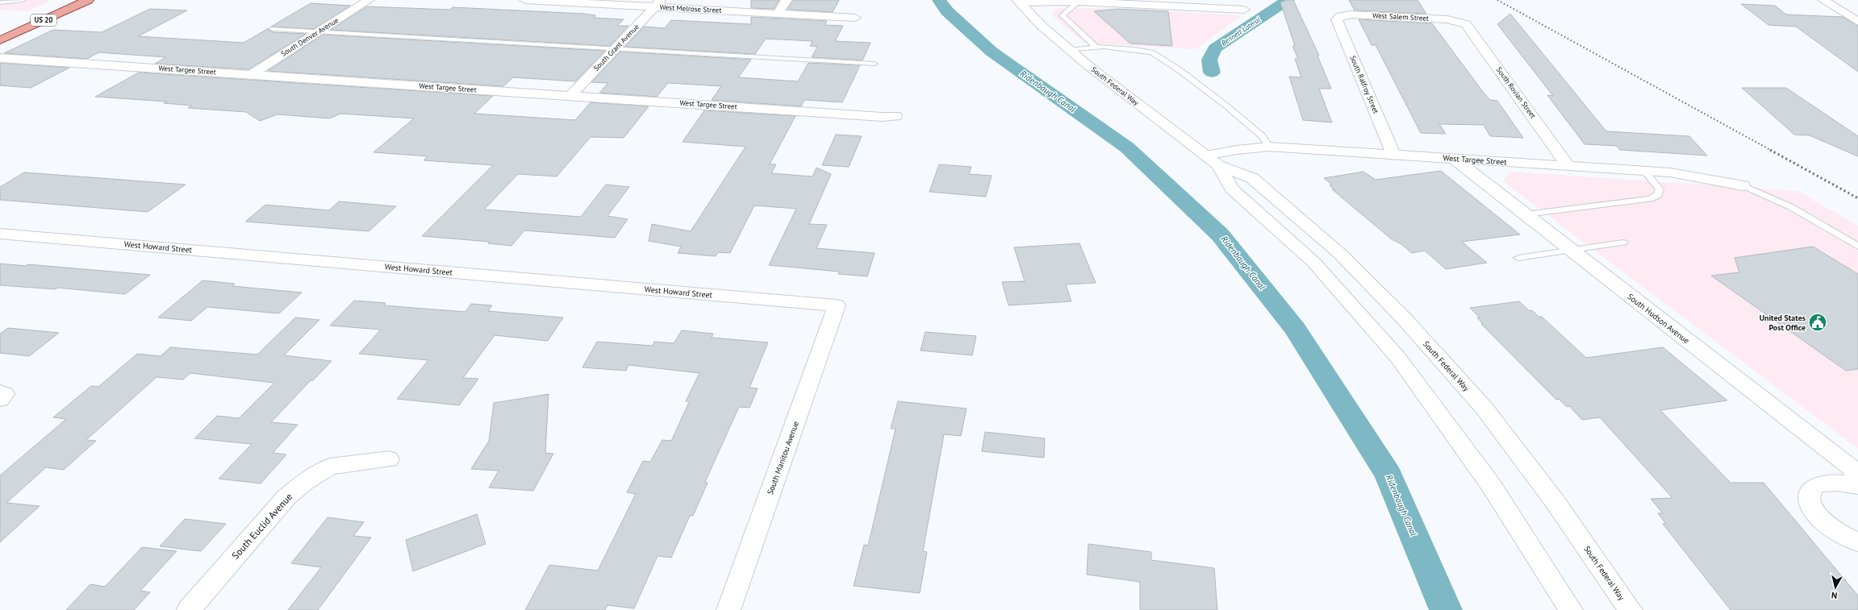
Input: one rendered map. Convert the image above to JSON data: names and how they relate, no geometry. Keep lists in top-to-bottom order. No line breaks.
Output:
{"streets":{"main road":["US 20"],"street":["West Melrose Street","West Salem Street","South Denver Avenue","South Grant Avenue","West Targee Street","South Ralfroy Street","South Federal Way","South Rovian Street","West Howard Street","South Hudson Avenue","South Manitou Avenue","South Euclid Avenue"]},"crossings":[["West Melrose Street","South Grant Avenue"],["West Salem Street","South Ralfroy Street"],["West Salem Street","South Rovian Street"],["South Denver Avenue","West Targee Street"],["South Grant Avenue","West Targee Street"],["West Targee Street","South Ralfroy Street"],["West Targee Street","South Federal Way"],["West Targee Street","South Rovian Street"],["West Targee Street","South Hudson Avenue"],["West Howard Street","South Manitou Avenue"]],"water":["Bennett Lateral","Ridenbaugh Canal"],"places":{"public building":["United States Post Office"]},"north":"bottom"}
